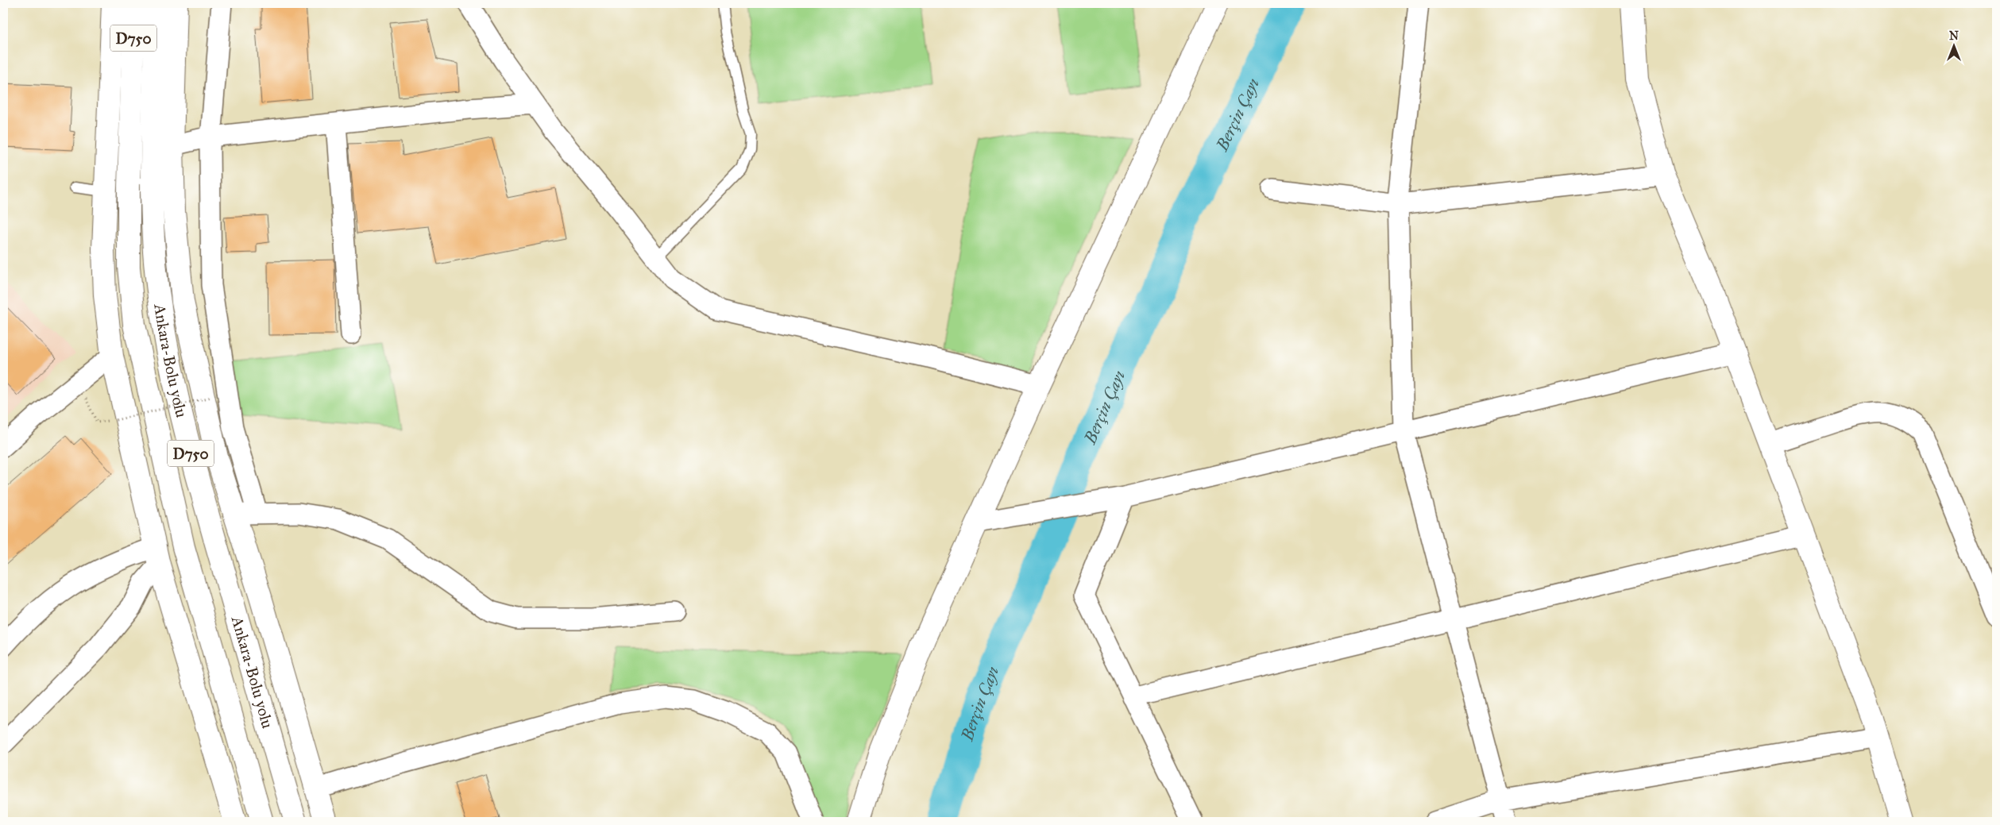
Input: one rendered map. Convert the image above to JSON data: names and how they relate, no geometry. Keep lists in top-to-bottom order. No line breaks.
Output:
{"streets":{"main road":["D750","Ankara-Bolu yolu"]},"water":["Berçin Çayı"],"north":"top"}
